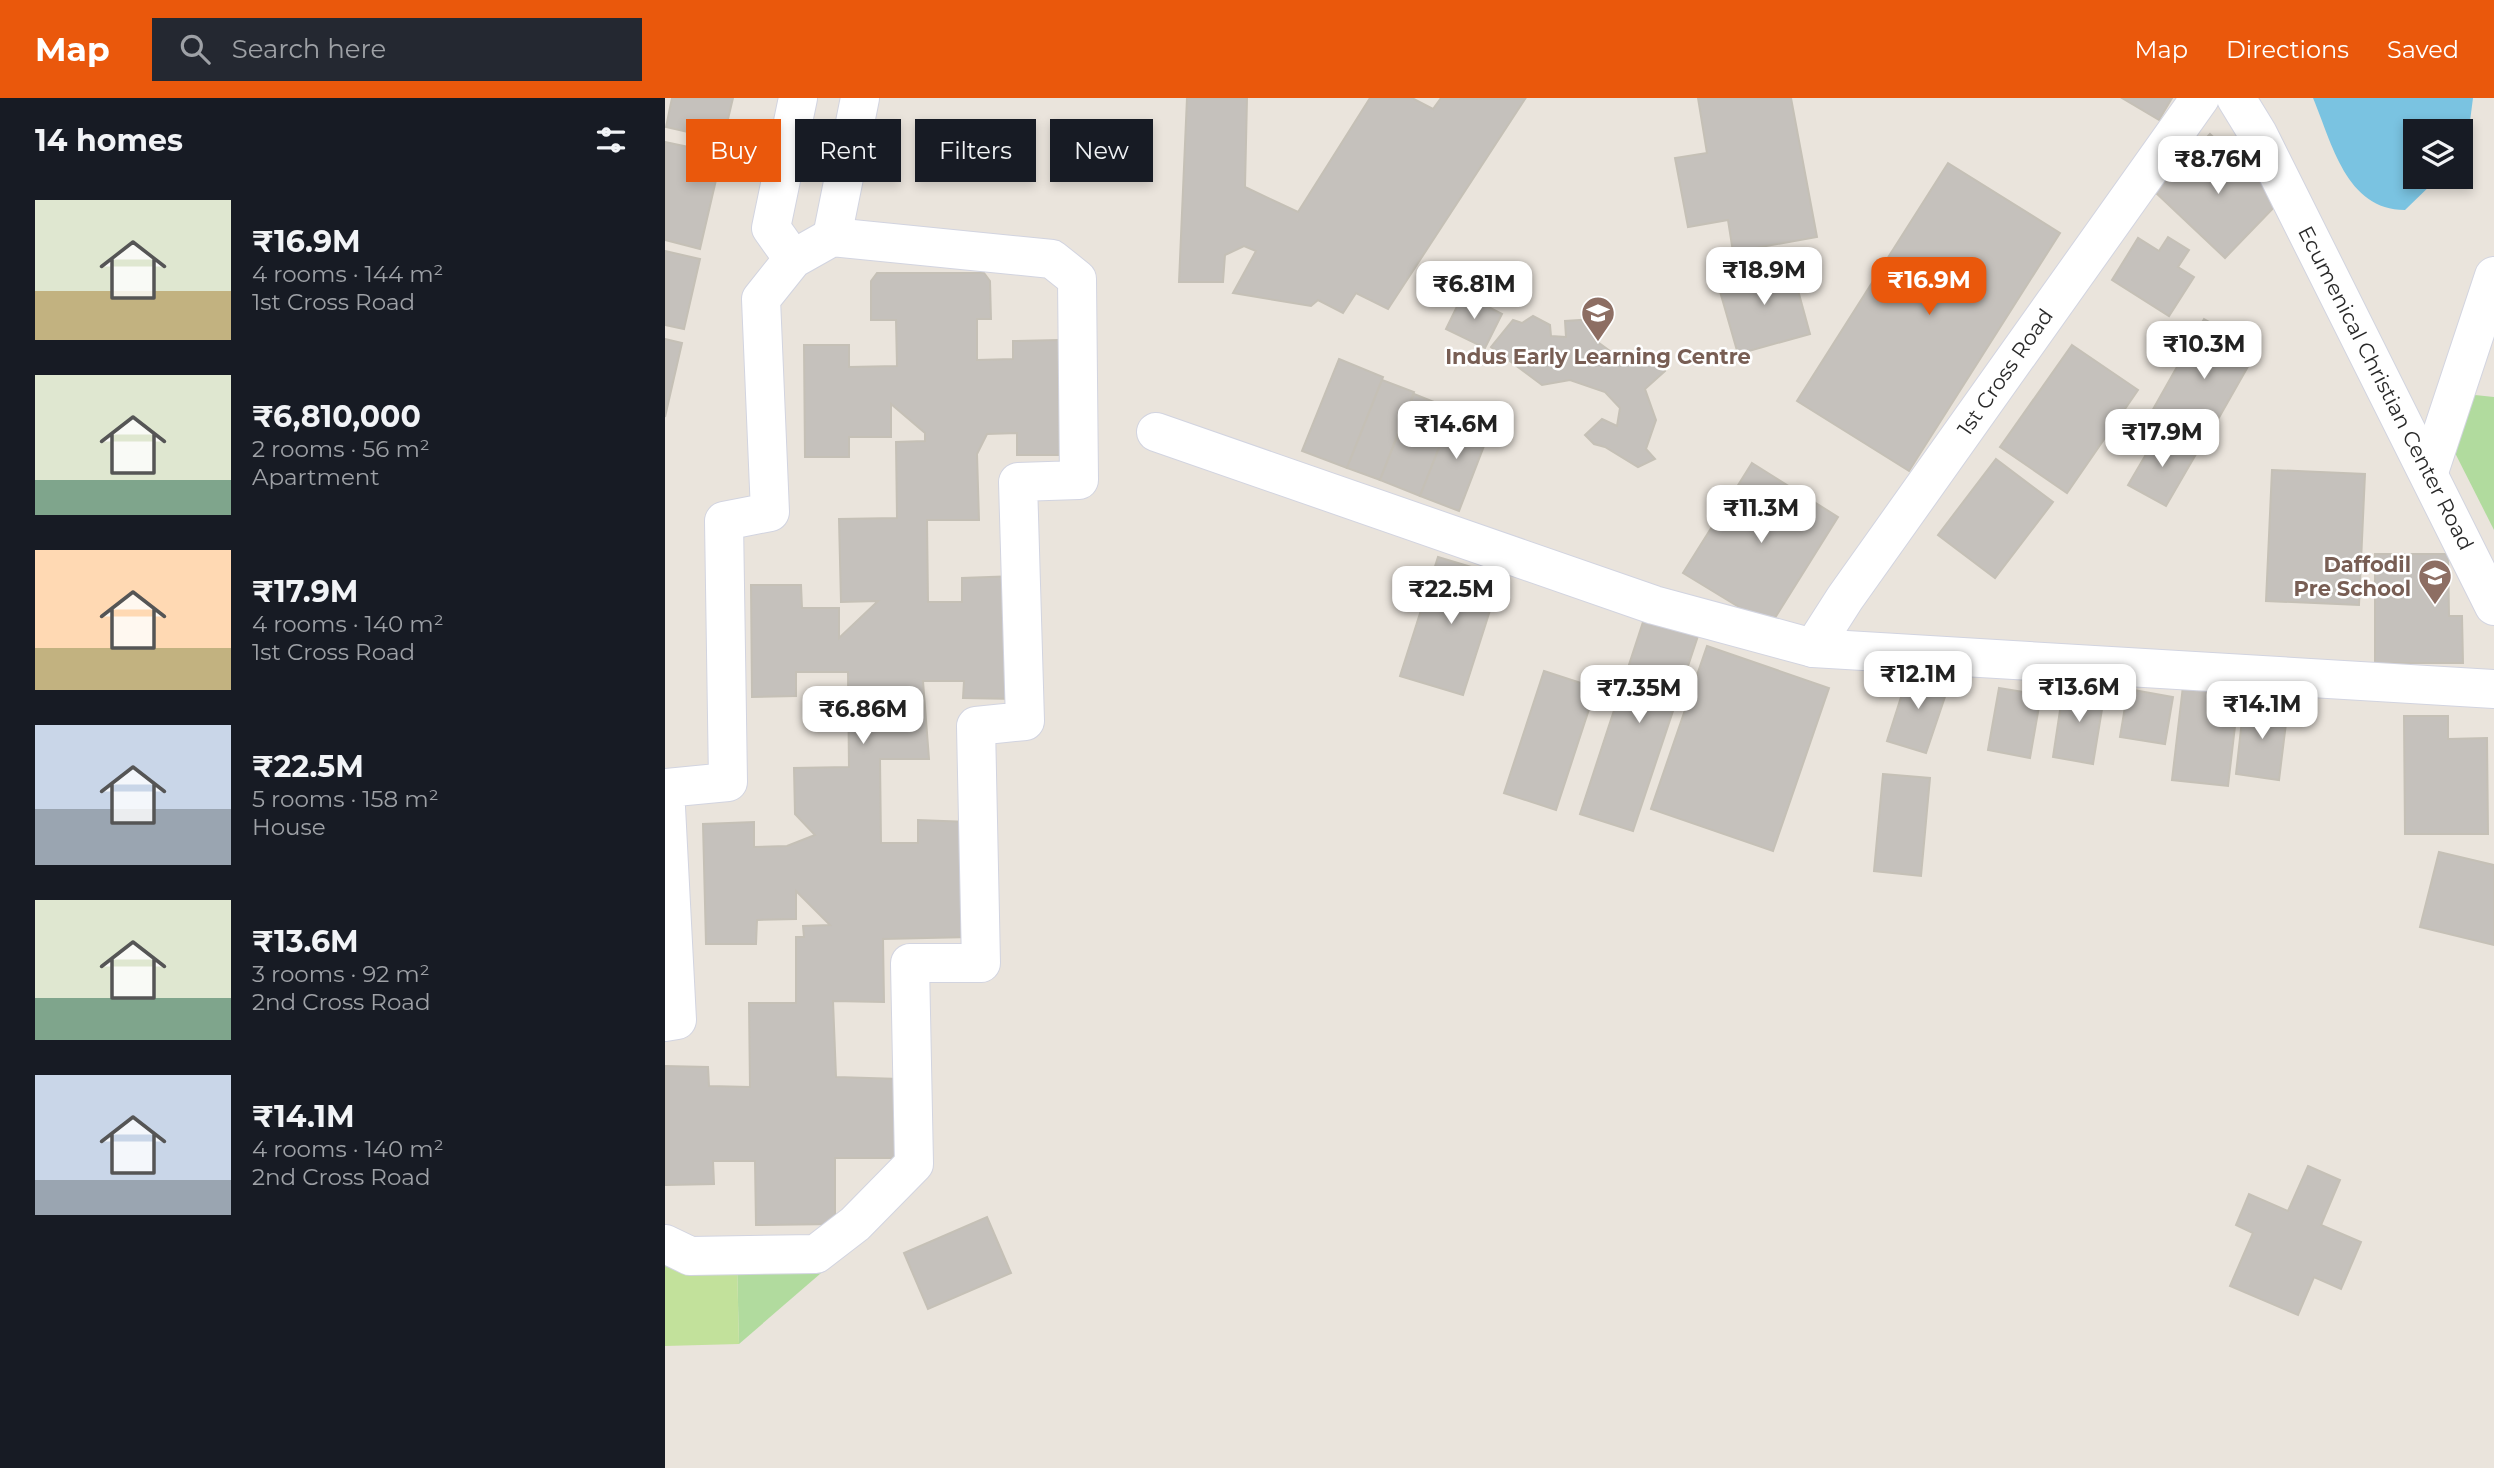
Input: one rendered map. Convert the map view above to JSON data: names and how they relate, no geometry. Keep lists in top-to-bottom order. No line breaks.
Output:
{"streets":{"street":["1st Cross Road","Ecumenical Christian Center Road"]},"places":{"school or university":["Indus Early Learning Centre","Daffodil Pre School"]},"page":{"header":"Map","search":"Search here","nav":["Map","Directions","Saved"],"heading":"14 homes","chip":["Buy","Rent","Filters","New"],"price":["₹8.76M","₹18.9M","₹16.9M","₹6.81M","₹10.3M","₹14.6M","₹17.9M","₹11.3M","₹22.5M","₹12.1M","₹13.6M","₹7.35M","₹14.1M","₹6.86M"],"list":[{"name":"₹16.9M","note":"4 rooms · 144 m² · 1st Cross Road"},{"name":"₹6,810,000","note":"2 rooms · 56 m² · Apartment"},{"name":"₹17.9M","note":"4 rooms · 140 m² · 1st Cross Road"},{"name":"₹22.5M","note":"5 rooms · 158 m² · House"},{"name":"₹13.6M","note":"3 rooms · 92 m² · 2nd Cross Road"},{"name":"₹14.1M","note":"4 rooms · 140 m² · 2nd Cross Road"}]}}
